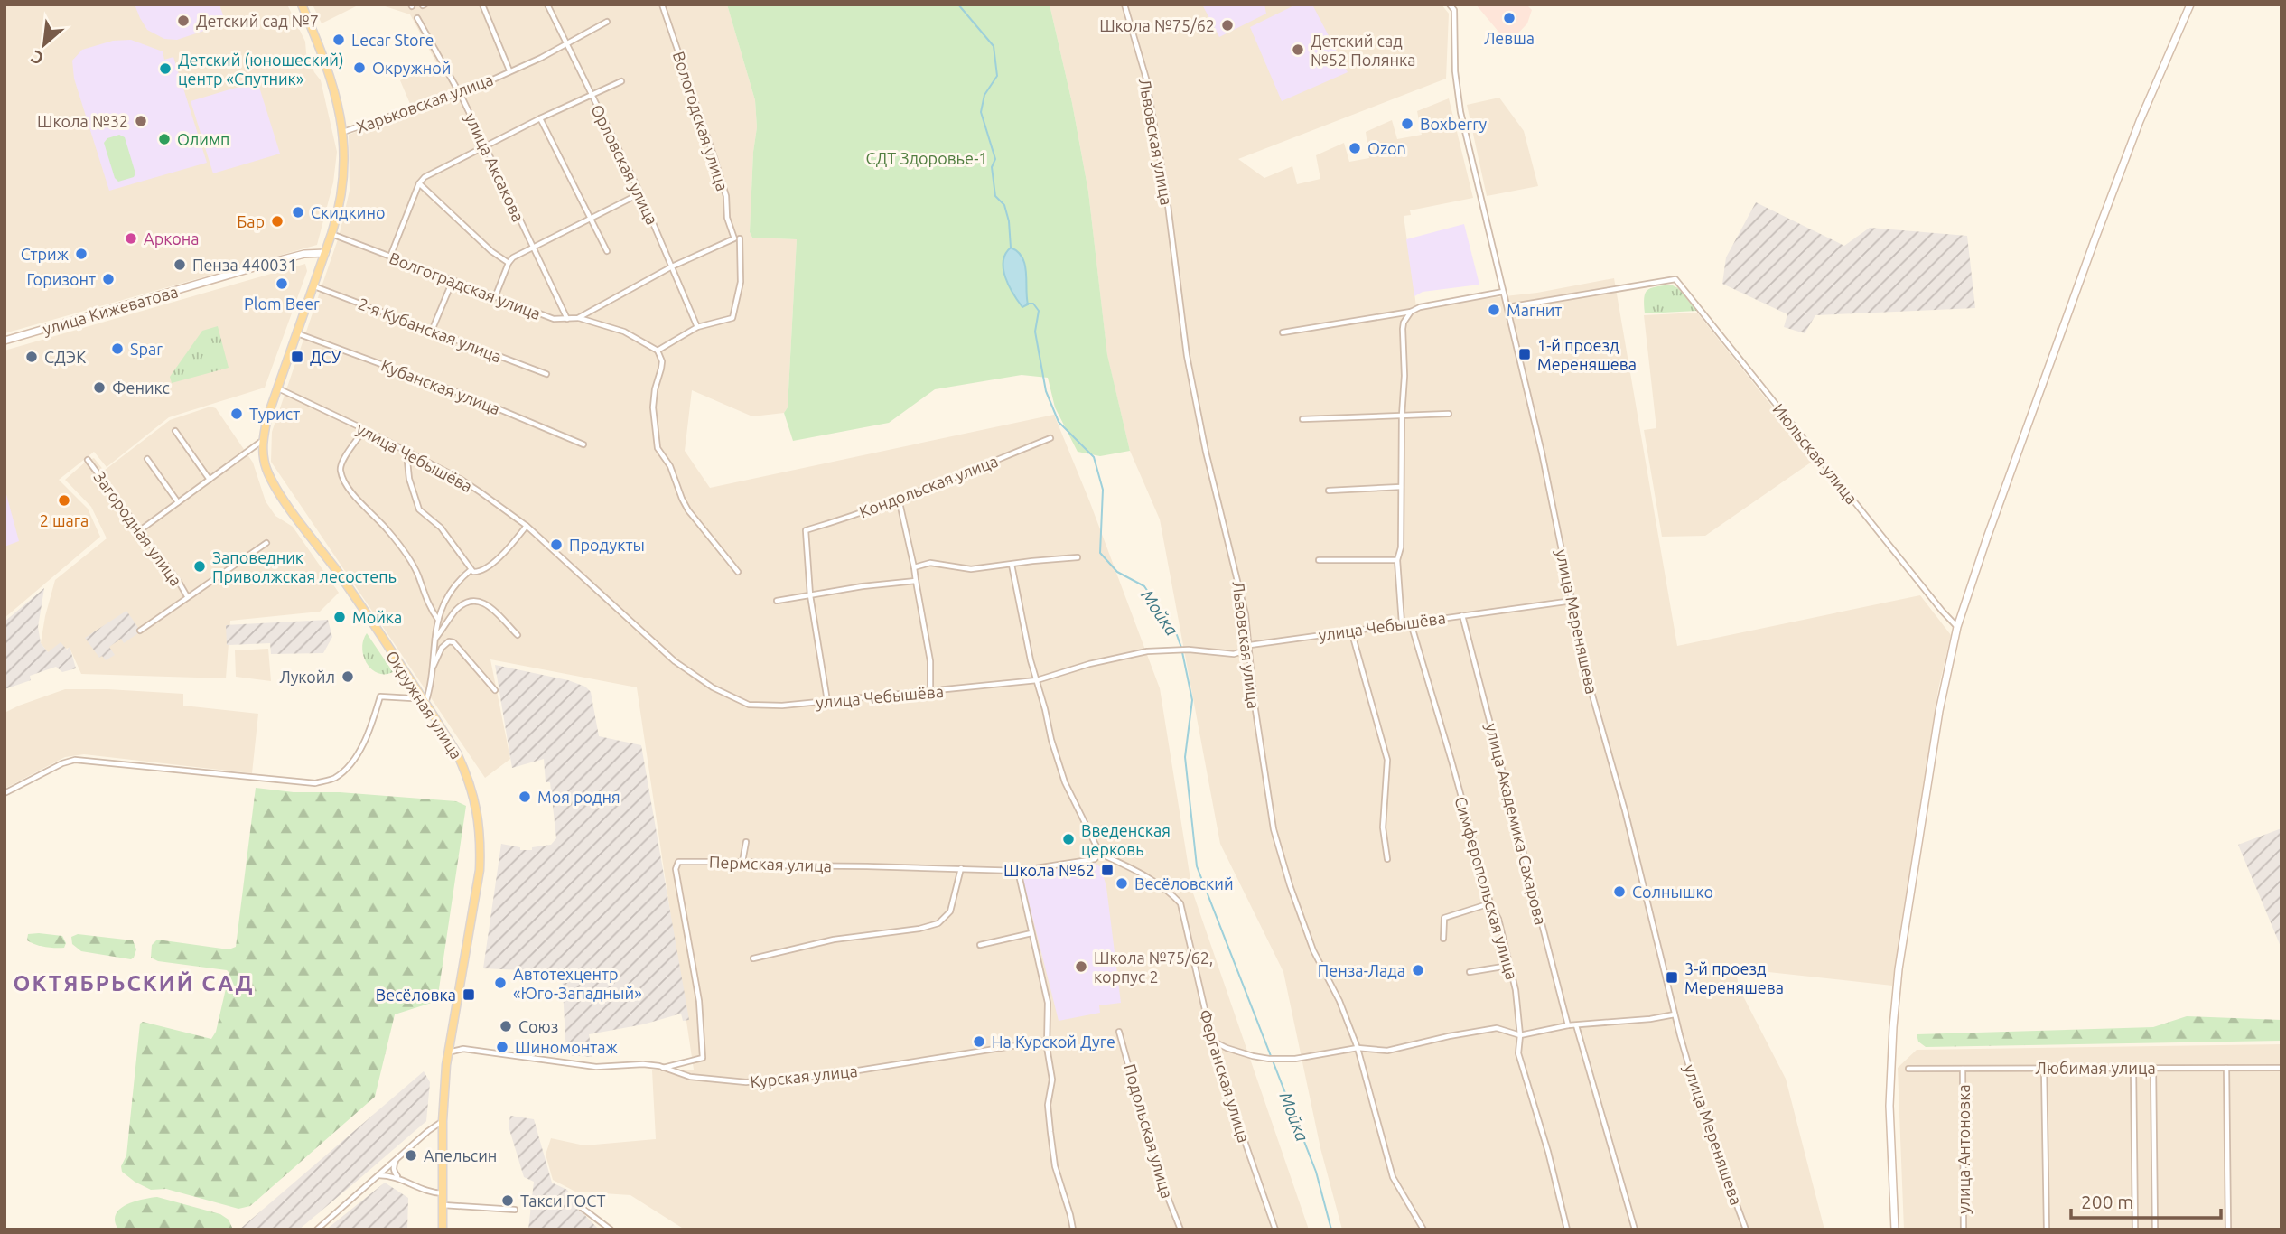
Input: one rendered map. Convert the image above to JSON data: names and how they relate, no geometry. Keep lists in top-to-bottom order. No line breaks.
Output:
{"streets":{"main road":["Окружная улица"],"street":["Харьковская улица","Вологодская улица","Львовская улица","Орловская улица","улица Аксакова","Волгоградская улица","улица Кижеватова","2-я Кубанская улица","Кубанская улица","Июльская улица","улица Чебышёва","Кондольская улица","Загородная улица","улица Мереняшева","улица Академика Сахарова","Пермская улица","Симферопольская улица","Любимая улица","Курская улица","Ферганская улица","Подольская улица","улица Антоновка"]},"crossings":[["Харьковская улица","Орловская улица"],["Харьковская улица","улица Аксакова"],["Харьковская улица","Окружная улица"],["Вологодская улица","Орловская улица"],["Вологодская улица","Волгоградская улица"],["Львовская улица","улица Чебышёва"],["Орловская улица","Волгоградская улица"],["улица Аксакова","Волгоградская улица"],["Волгоградская улица","Окружная улица"],["улица Кижеватова","Окружная улица"],["2-я Кубанская улица","Окружная улица"],["Кубанская улица","Окружная улица"],["Июльская улица","улица Мереняшева"],["улица Чебышёва","улица Мереняшева"],["улица Чебышёва","Окружная улица"],["улица Чебышёва","улица Академика Сахарова"],["улица Чебышёва","Симферопольская улица"],["Окружная улица","Курская улица"],["Пермская улица","Курская улица"],["Пермская улица","Ферганская улица"],["Любимая улица","улица Антоновка"]],"districts":["ОКТЯБРЬСКИЙ САД"],"water":["Мойка"],"parks":["СДТ Здоровье-1"],"places":{"other":["Левша","Детский сад №7","Школа №75/62","Lecar Store","Детский сад №52 Полянка","Окружной","Детский (юношеский) центр «Спутник»","Школа №32","Boxberry","Олимп","Ozon","Скидкино","Бар","Аркона","Стриж","Пенза 440031","Горизонт","Plom Beer","Магнит","Spar","СДЭК","Феникс","Турист","2 шага","Продукты","Заповедник Приволжская лесостепь","Мойка","Лукойл","Моя родня","Введенская церковь","Весёловский","Солнышко","Школа №75/62, корпус 2","Пенза-Лада","Автотехцентр «Юго-Западный»","Союз","На Курской Дуге","Шиномонтаж","Апельсин","Такси ГОСТ"],"transit":["1-й проезд Мереняшева","ДСУ","Школа №62","3-й проезд Мереняшева","Весёловка"]},"scale_bar":"200 m","north":"bottom left"}
